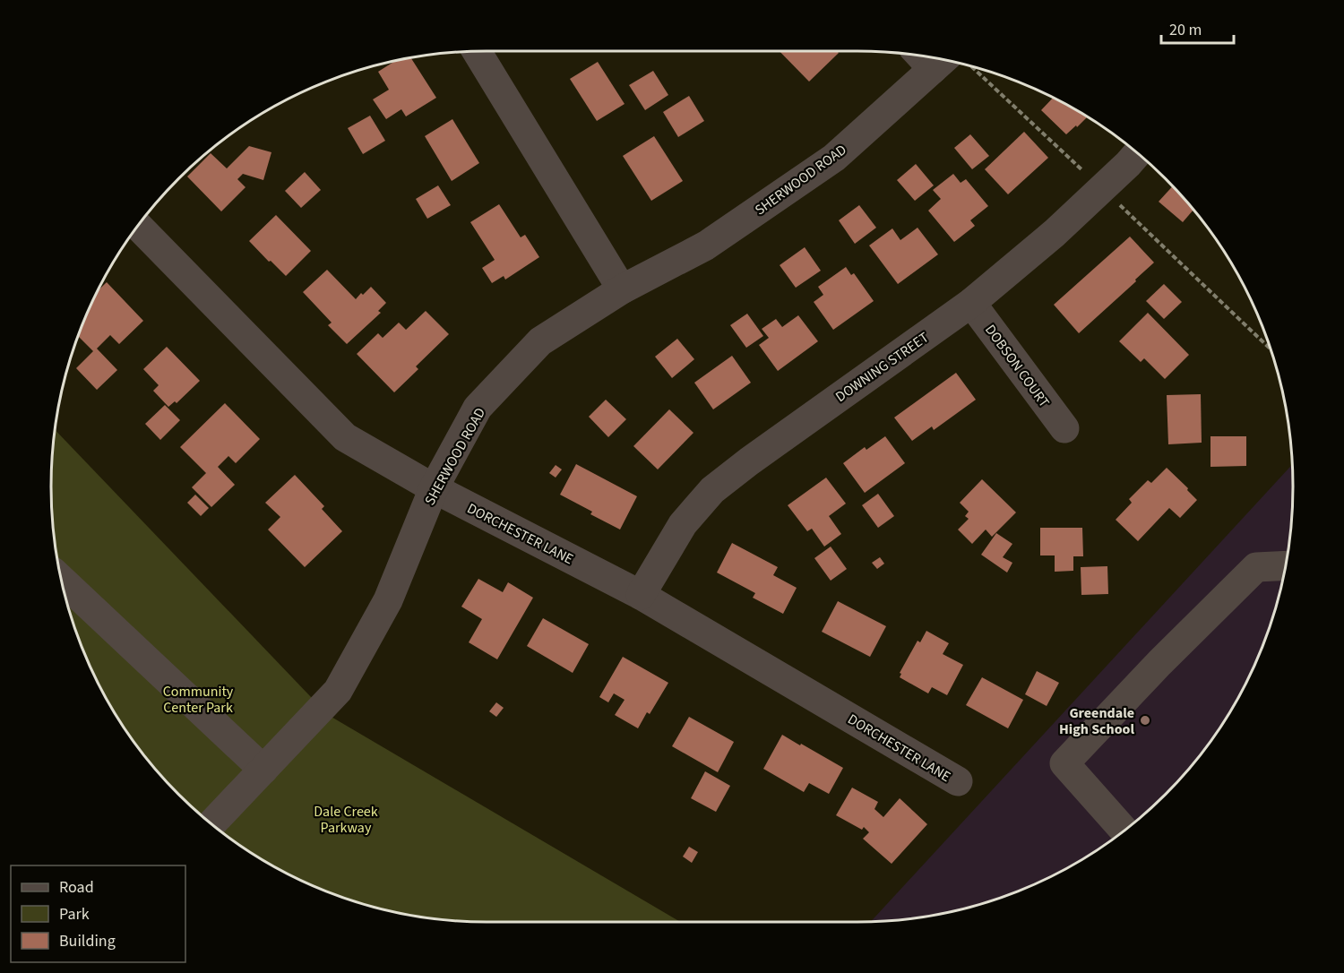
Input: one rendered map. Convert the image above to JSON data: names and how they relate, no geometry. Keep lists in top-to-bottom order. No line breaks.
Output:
{"streets":{"street":["SHERWOOD ROAD","DOBSON COURT","DOWNING STREET","DORCHESTER LANE"]},"crossings":[["SHERWOOD ROAD","DORCHESTER LANE"],["DOBSON COURT","DOWNING STREET"],["DOWNING STREET","DORCHESTER LANE"]],"parks":["Community Center Park","Dale Creek Parkway"],"places":["Greendale High School"],"legend":["Road","Park","Building"],"scale_bar":"20 m"}
